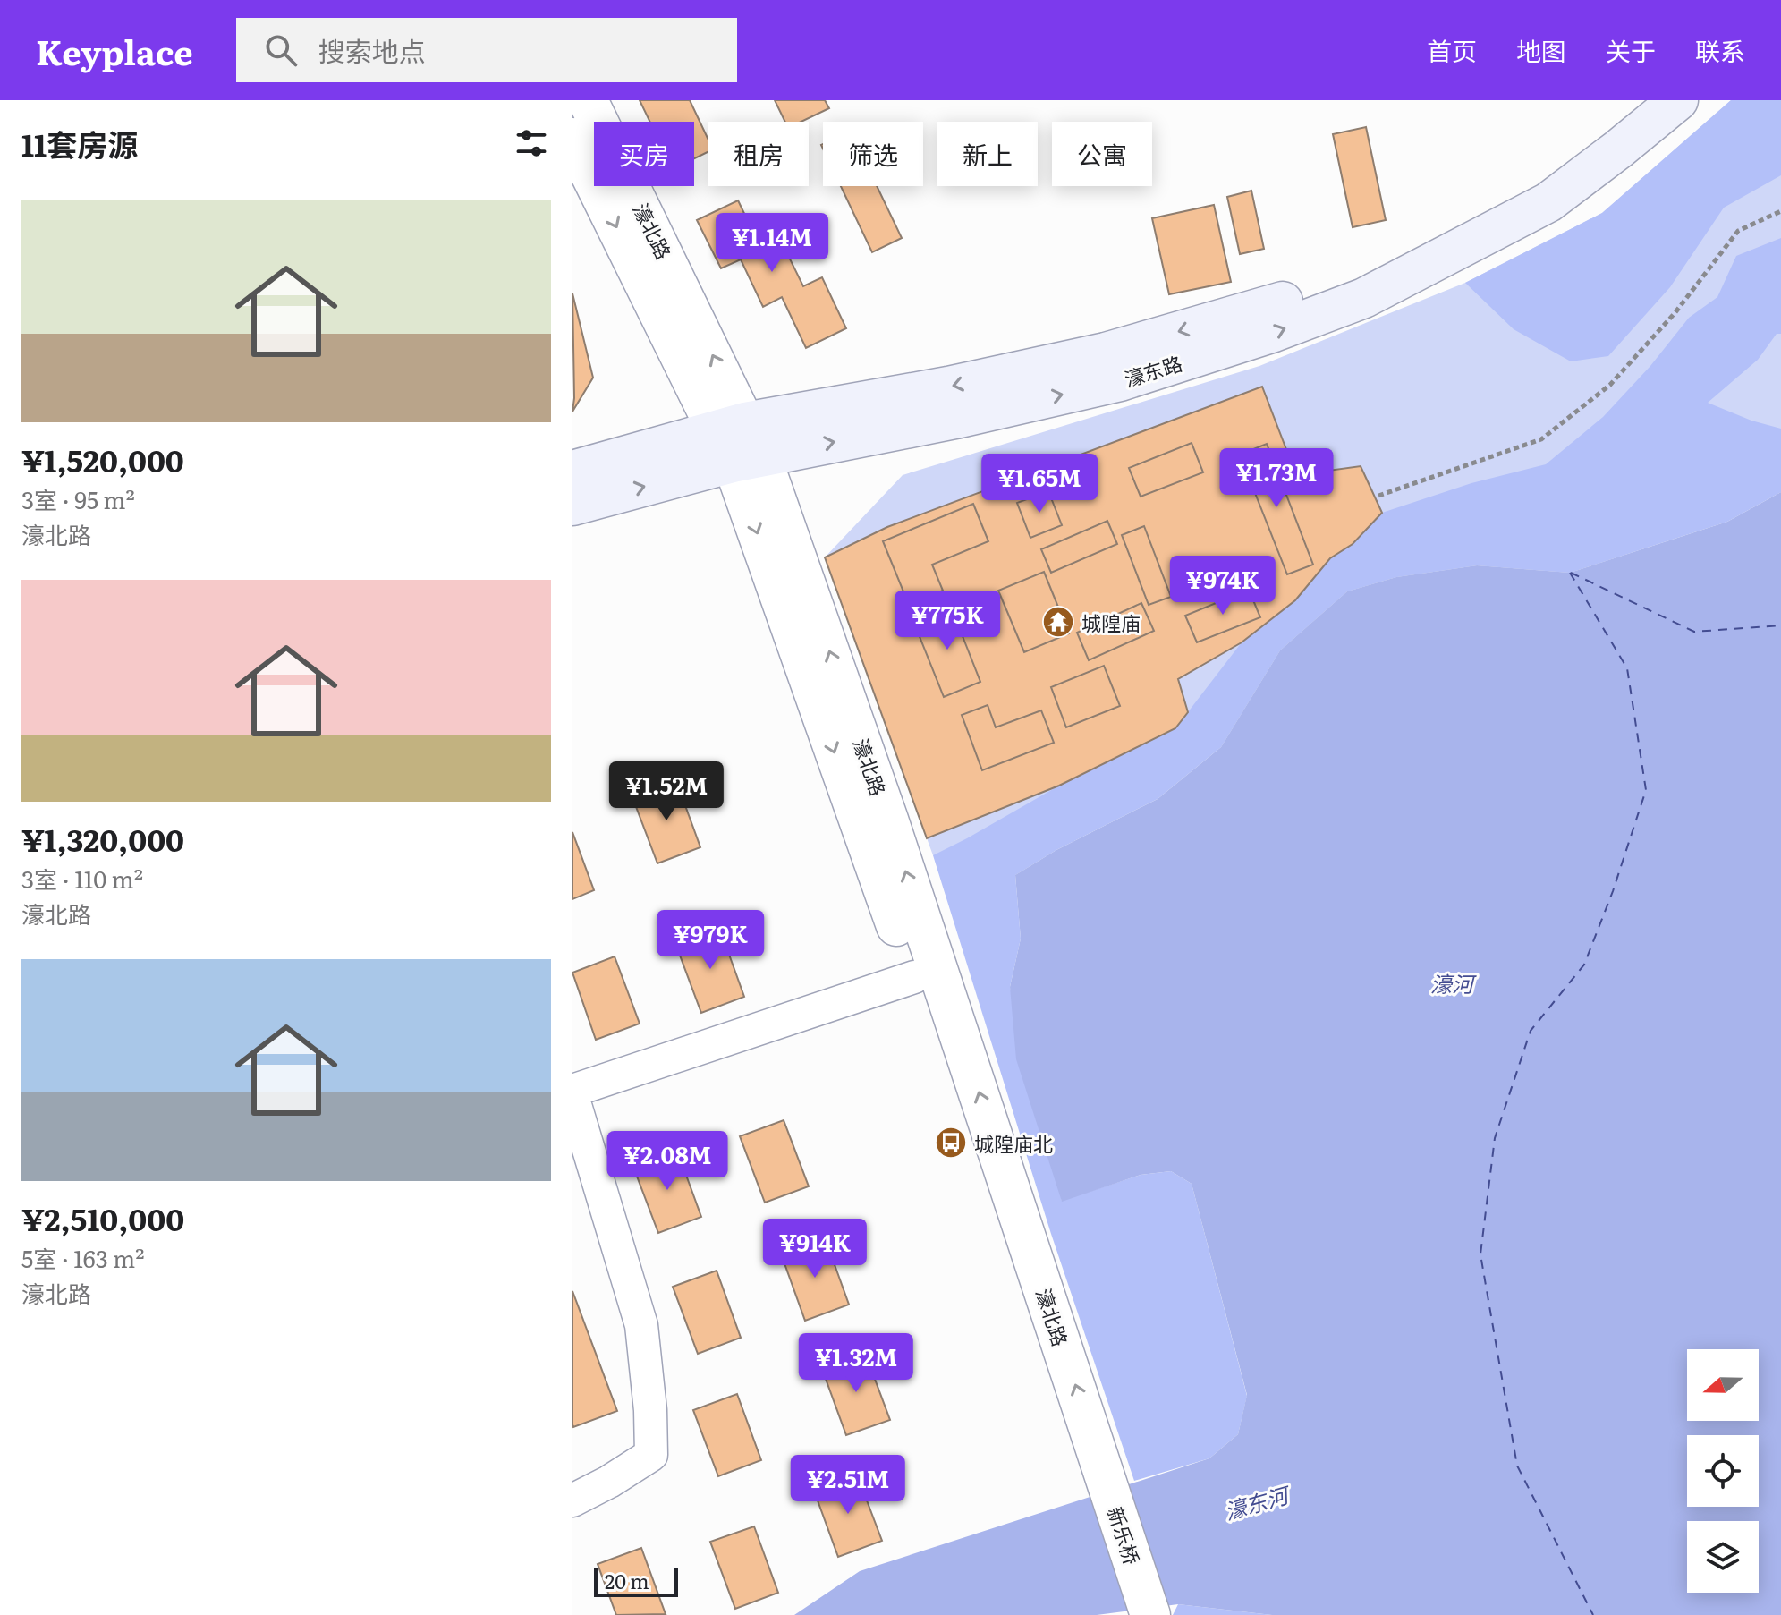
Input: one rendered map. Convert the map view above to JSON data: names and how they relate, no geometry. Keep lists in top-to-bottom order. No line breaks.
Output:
{"streets":{"main road":["濠东路"],"street":["濠北路","新乐桥"]},"crossings":[["濠北路","濠东路"],["濠北路","新乐桥"]],"water":["濠河","濠东河"],"places":{"temple":["城隍庙"],"bus stop":["城隍庙北"]},"scale_bar":"20 m","north":"left","page":{"header":"Keyplace","search":"搜索地点","nav":["首页","地图","关于","联系"],"heading":"11套房源","chip":["买房","租房","筛选","新上","公寓"],"list":[{"name":"¥1,520,000","note":"3室 · 95 m² · 濠北路"},{"name":"¥1,320,000","note":"3室 · 110 m² · 濠北路"},{"name":"¥2,510,000","note":"5室 · 163 m² · 濠北路"}],"price":["¥1.14M","¥1.73M","¥1.65M","¥974K","¥775K","¥1.52M","¥979K","¥2.08M","¥914K","¥1.32M","¥2.51M"],"scale":"20 m"}}
